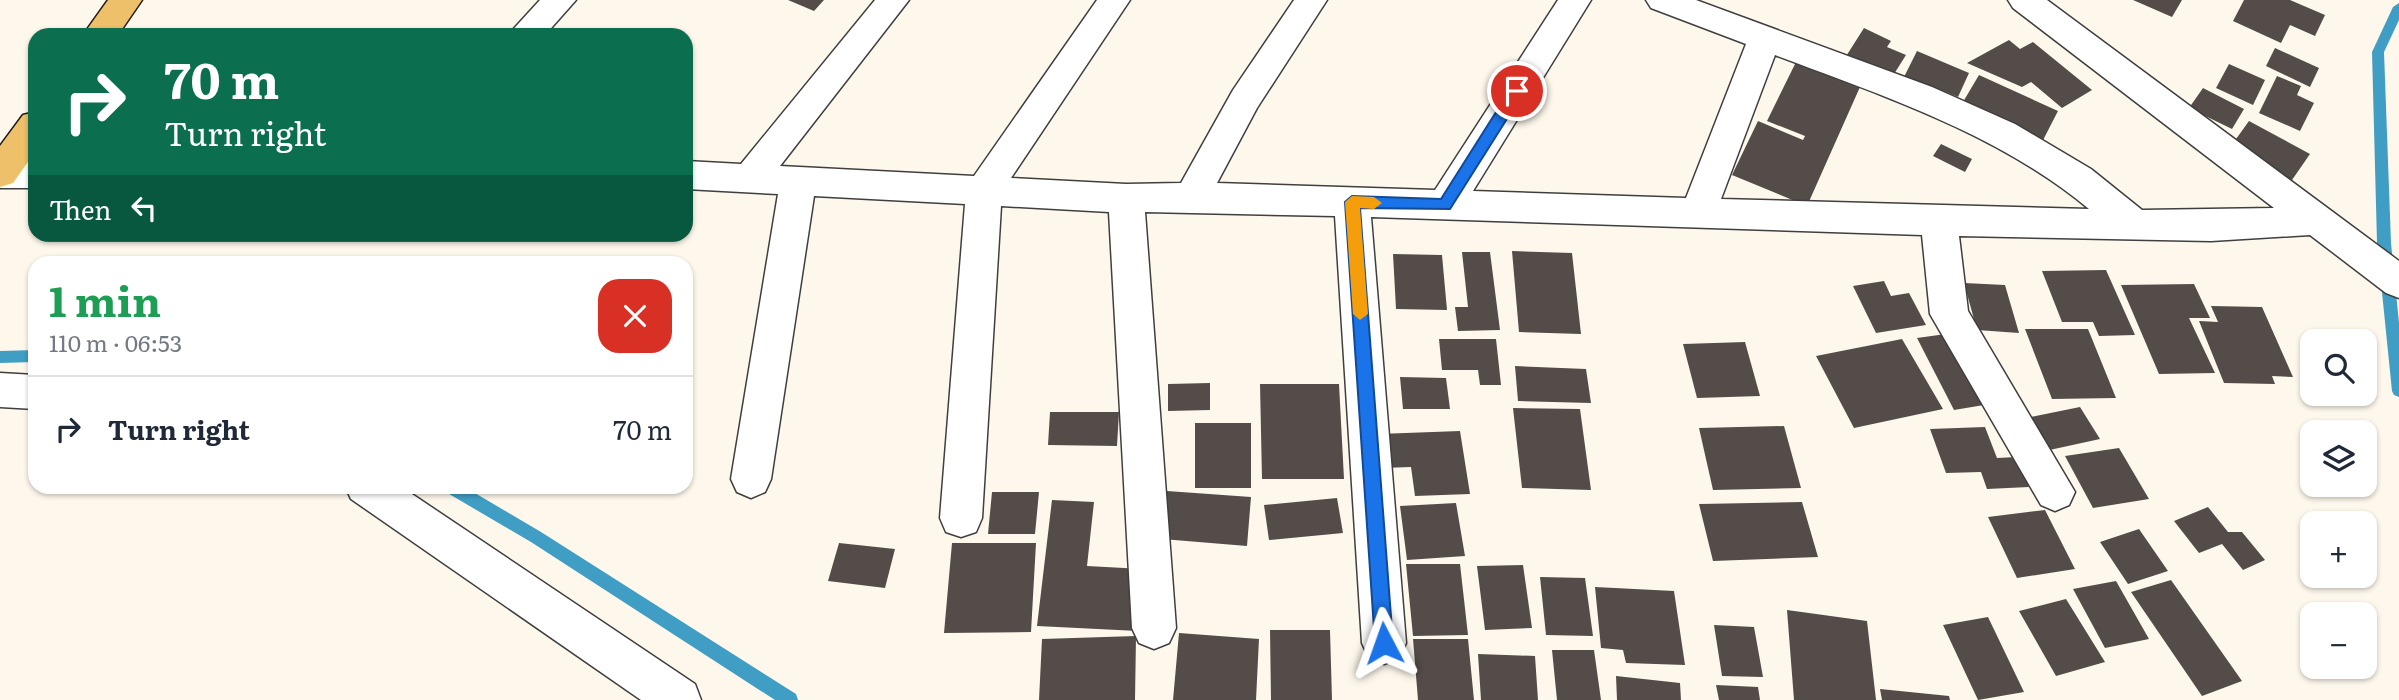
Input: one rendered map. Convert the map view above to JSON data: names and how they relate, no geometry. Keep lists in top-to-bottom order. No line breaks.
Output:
{"page":{"turn":["70 m","Turn right"],"then":"Then","heading":["1 min","110 m · 06:53"],"map_buttons":["+","−"],"list":[{"name":"Turn right","value":"70 m"}]}}
